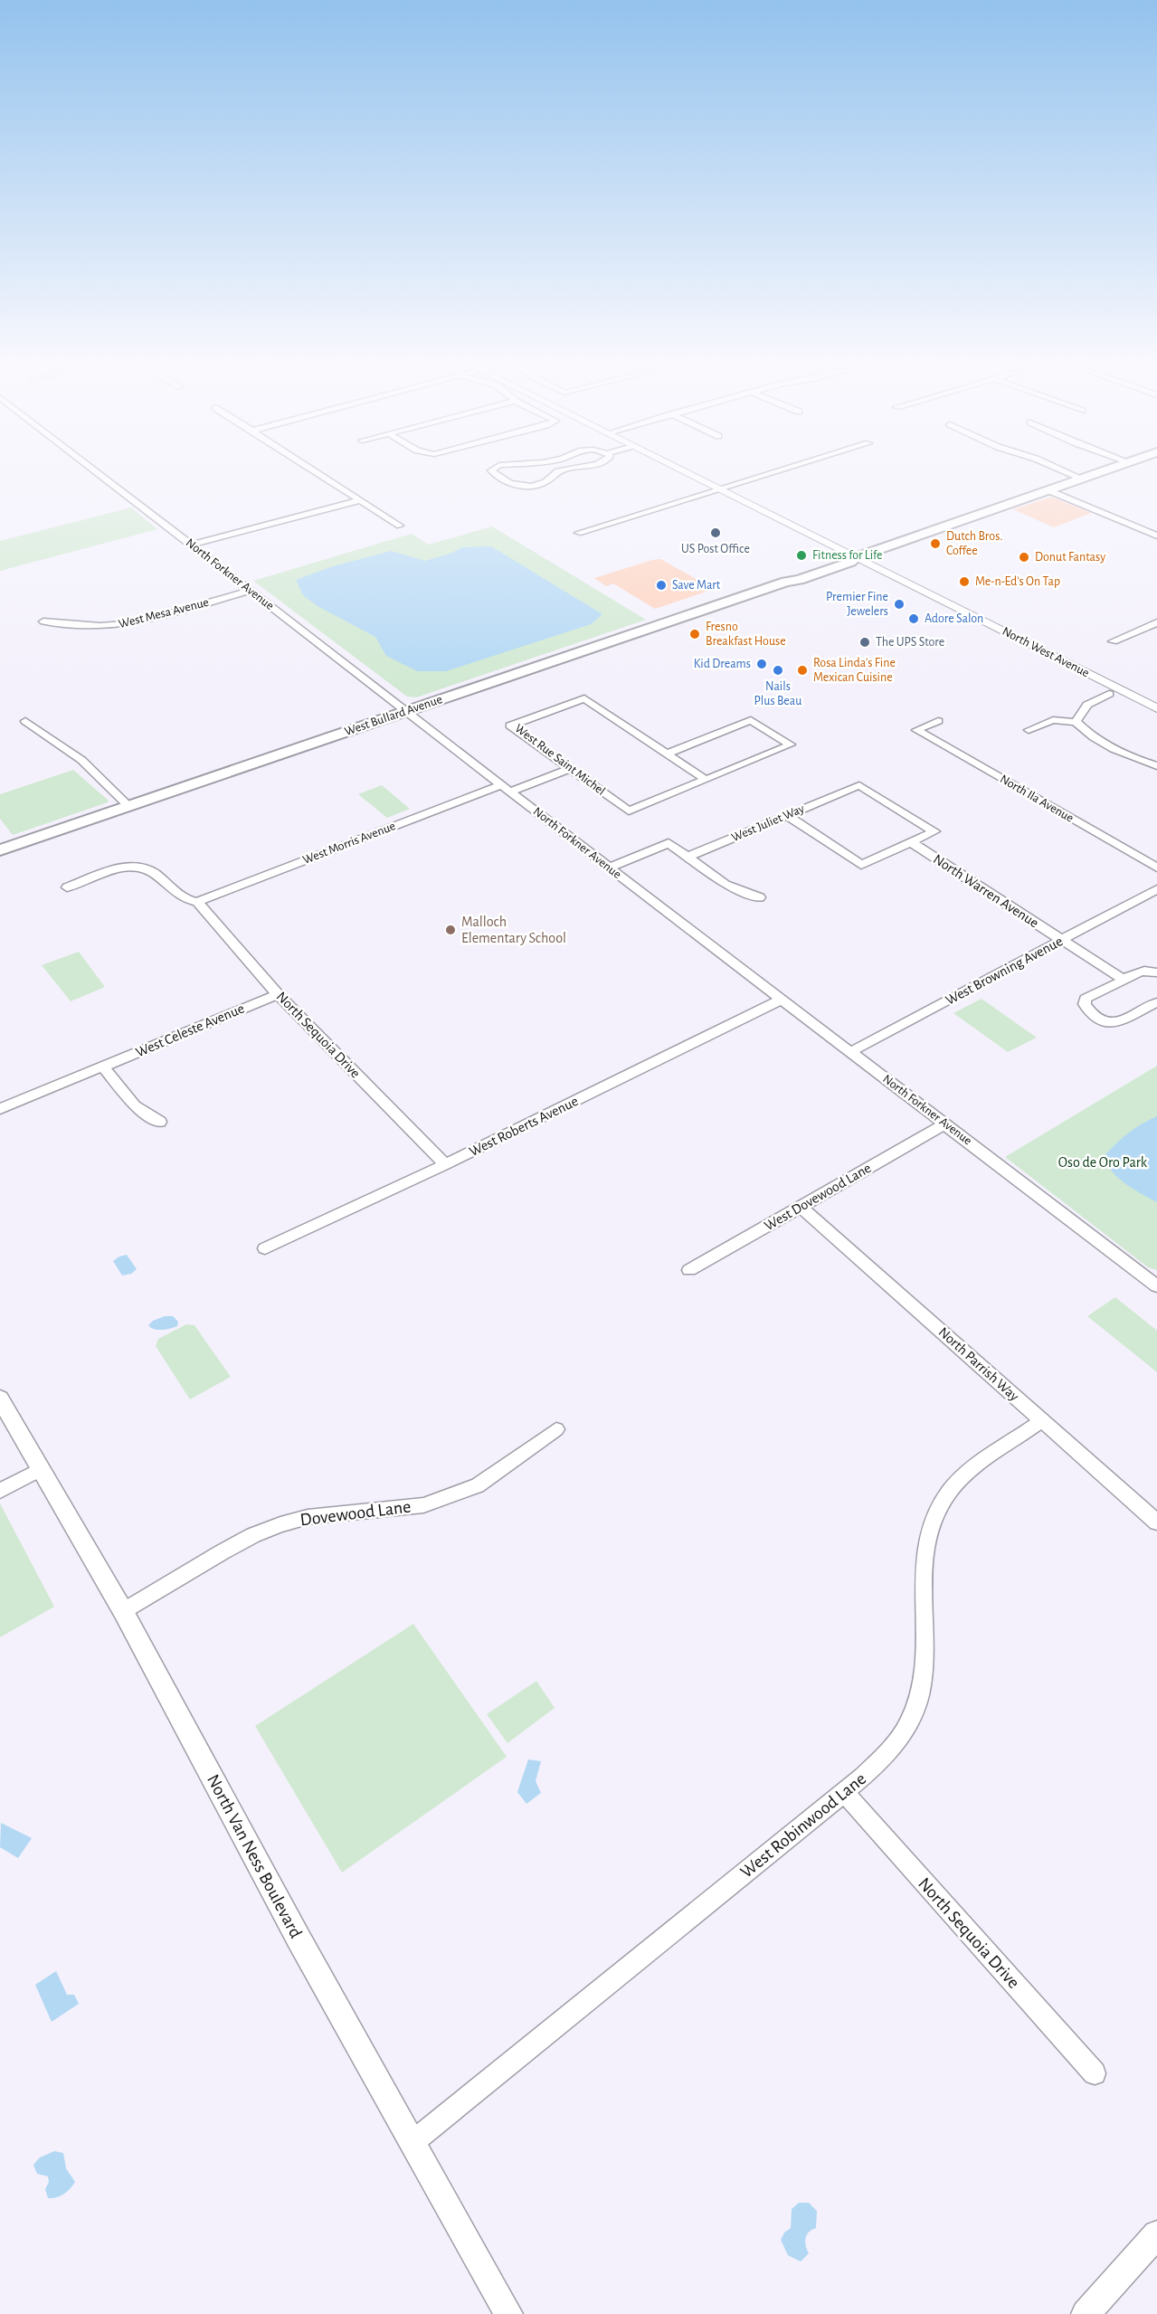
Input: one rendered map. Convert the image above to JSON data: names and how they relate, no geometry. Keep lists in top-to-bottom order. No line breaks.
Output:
{"streets":{"main road":["North West Avenue","West Bullard Avenue"],"street":["North Forkner Avenue","West Mesa Avenue","West Rue Saint Michel","North Ila Avenue","West Juliet Way","West Morris Avenue","North Warren Avenue","West Browning Avenue","West Celeste Avenue","North Sequoia Drive","West Roberts Avenue","West Dovewood Lane","North Parrish Way","Dovewood Lane","West Robinwood Lane","North Van Ness Boulevard"]},"crossings":[["North Forkner Avenue","West Mesa Avenue"],["North Forkner Avenue","West Bullard Avenue"],["North Forkner Avenue","West Juliet Way"],["North Forkner Avenue","West Morris Avenue"],["North Forkner Avenue","West Browning Avenue"],["North Forkner Avenue","West Roberts Avenue"],["North Forkner Avenue","West Dovewood Lane"],["North West Avenue","West Bullard Avenue"],["West Rue Saint Michel","West Morris Avenue"],["West Juliet Way","North Warren Avenue"],["West Morris Avenue","North Sequoia Drive"],["North Warren Avenue","West Browning Avenue"],["West Celeste Avenue","North Sequoia Drive"],["North Sequoia Drive","West Roberts Avenue"],["North Sequoia Drive","West Robinwood Lane"],["West Dovewood Lane","North Parrish Way"],["North Parrish Way","West Robinwood Lane"],["Dovewood Lane","North Van Ness Boulevard"],["West Robinwood Lane","North Van Ness Boulevard"]],"parks":["Oso de Oro Park"],"places":["US Post Office","Dutch Bros. Coffee","Fitness for Life","Donut Fantasy","Me-n-Ed's On Tap","Save Mart","Premier Fine Jewelers","Adore Salon","Fresno Breakfast House","The UPS Store","Kid Dreams","Nails Plus Beau","Rosa Linda's Fine Mexican Cuisine","Malloch Elementary School"]}
